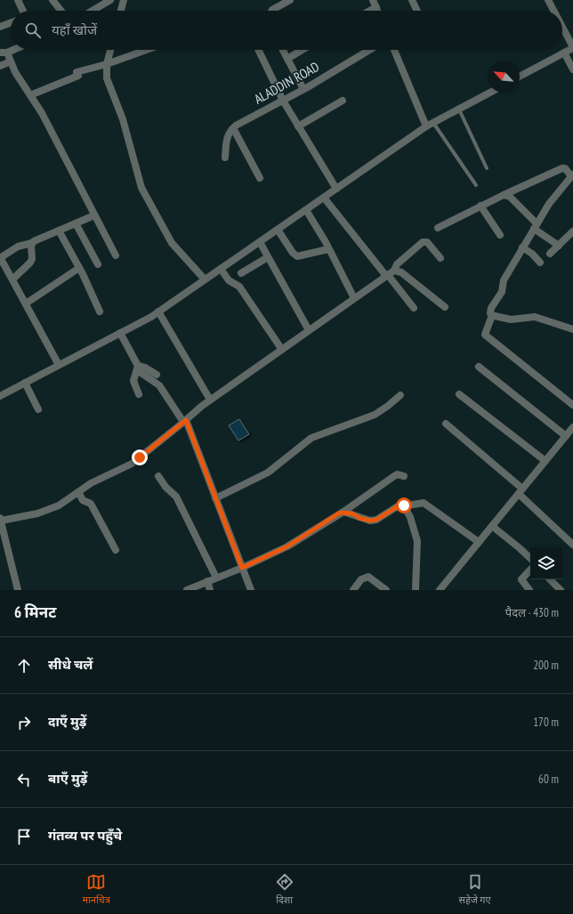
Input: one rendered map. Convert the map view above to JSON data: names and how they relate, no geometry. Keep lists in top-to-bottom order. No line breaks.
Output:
{"streets":{"street":["ALADDIN ROAD"]},"north":"top left","page":{"search":"यहाँ खोजें","heading":["6 मिनट","पैदल · 430 m"],"list":[["सीधे चलें","200 m"],["दाएँ मुड़ें","170 m"],["बाएँ मुड़ें","60 m"],"गंतव्य पर पहुँचे"],"nav":["मानचित्र","दिशा","सहेजे गए"]}}
